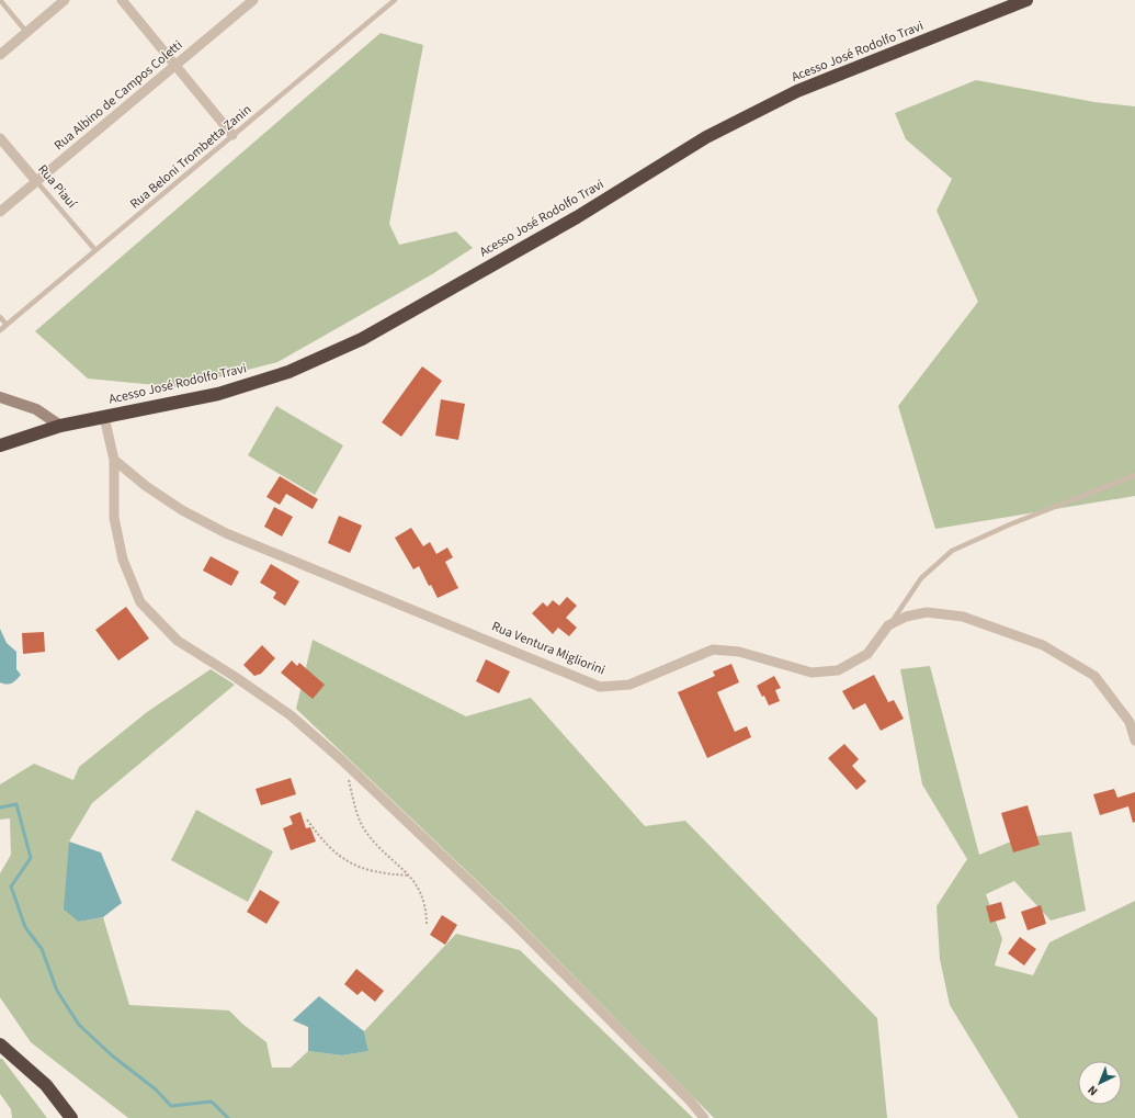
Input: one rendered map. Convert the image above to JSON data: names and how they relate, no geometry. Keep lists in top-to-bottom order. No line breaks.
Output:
{"streets":{"highway":["Acesso José Rodolfo Travi"],"street":["Rua Albino de Campos Coletti","Rua Piauí","Rua Ventura Migliorini"],"lane":["Rua Beloni Trombetta Zanin"]},"crossings":[["Rua Albino de Campos Coletti","Rua Piauí"],["Rua Beloni Trombetta Zanin","Rua Piauí"]],"north":"bottom left"}
